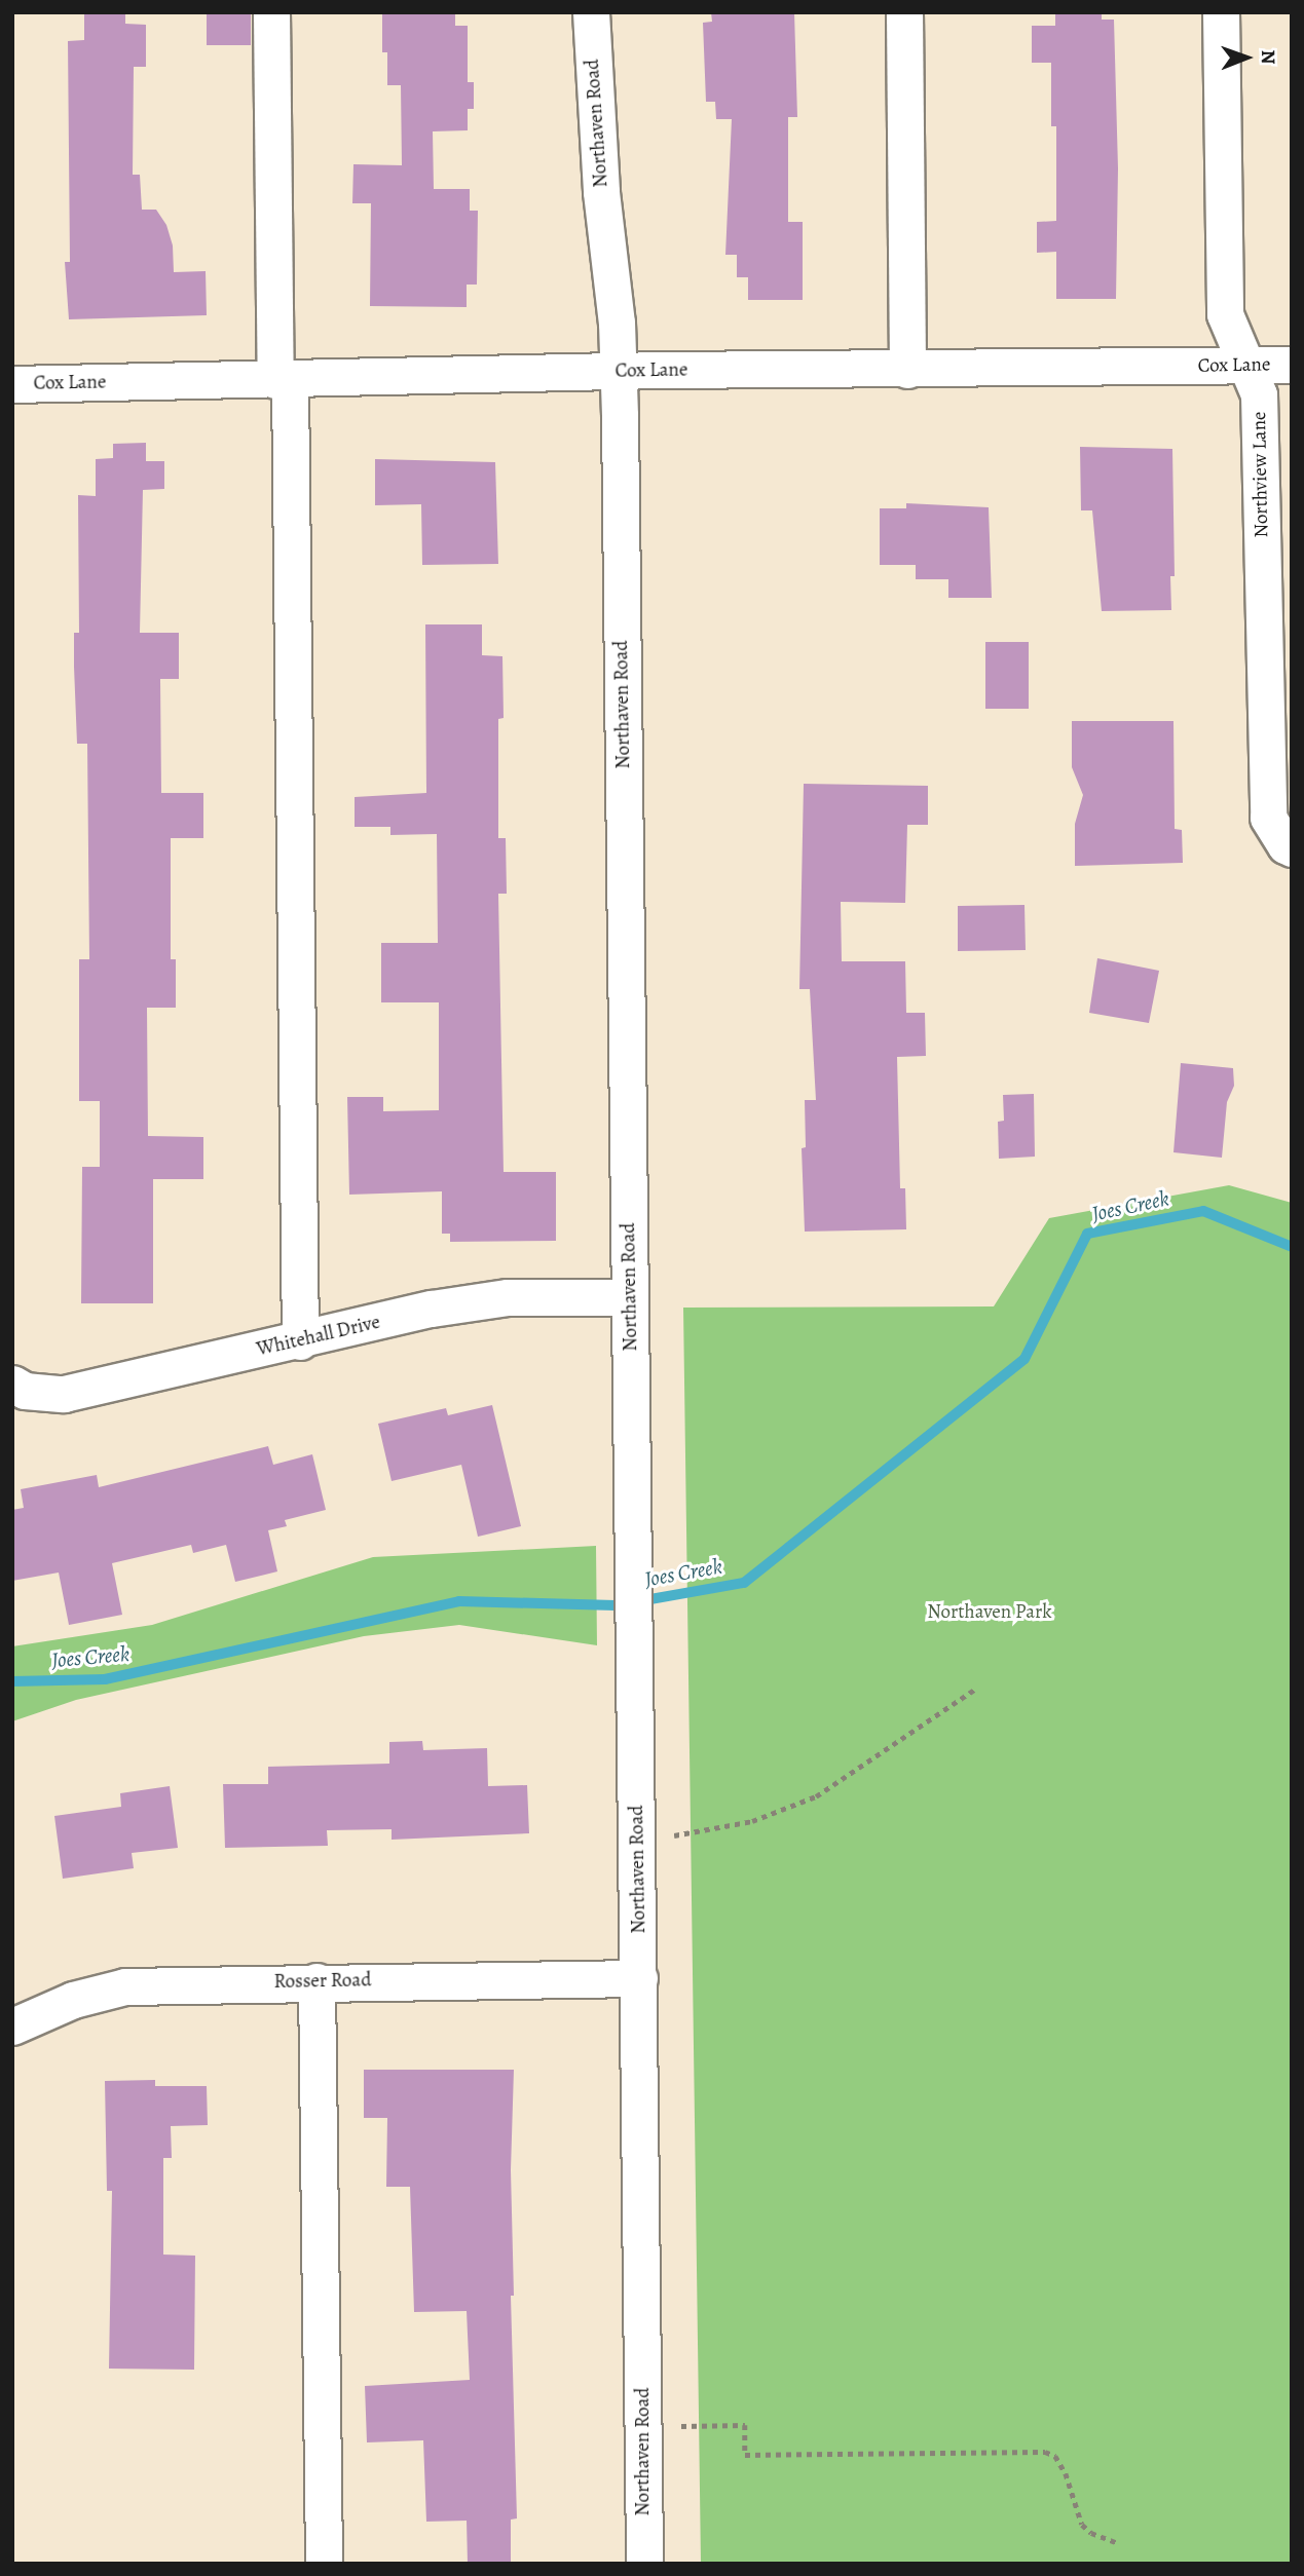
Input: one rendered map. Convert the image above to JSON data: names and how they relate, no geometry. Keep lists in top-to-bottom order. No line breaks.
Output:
{"streets":{"street":["Northaven Road","Cox Lane","Northview Lane","Whitehall Drive","Rosser Road"]},"crossings":[["Northaven Road","Cox Lane"],["Northaven Road","Whitehall Drive"],["Northaven Road","Rosser Road"],["Cox Lane","Northview Lane"]],"water":["Joes Creek"],"parks":["Northaven Park"],"north":"right"}
